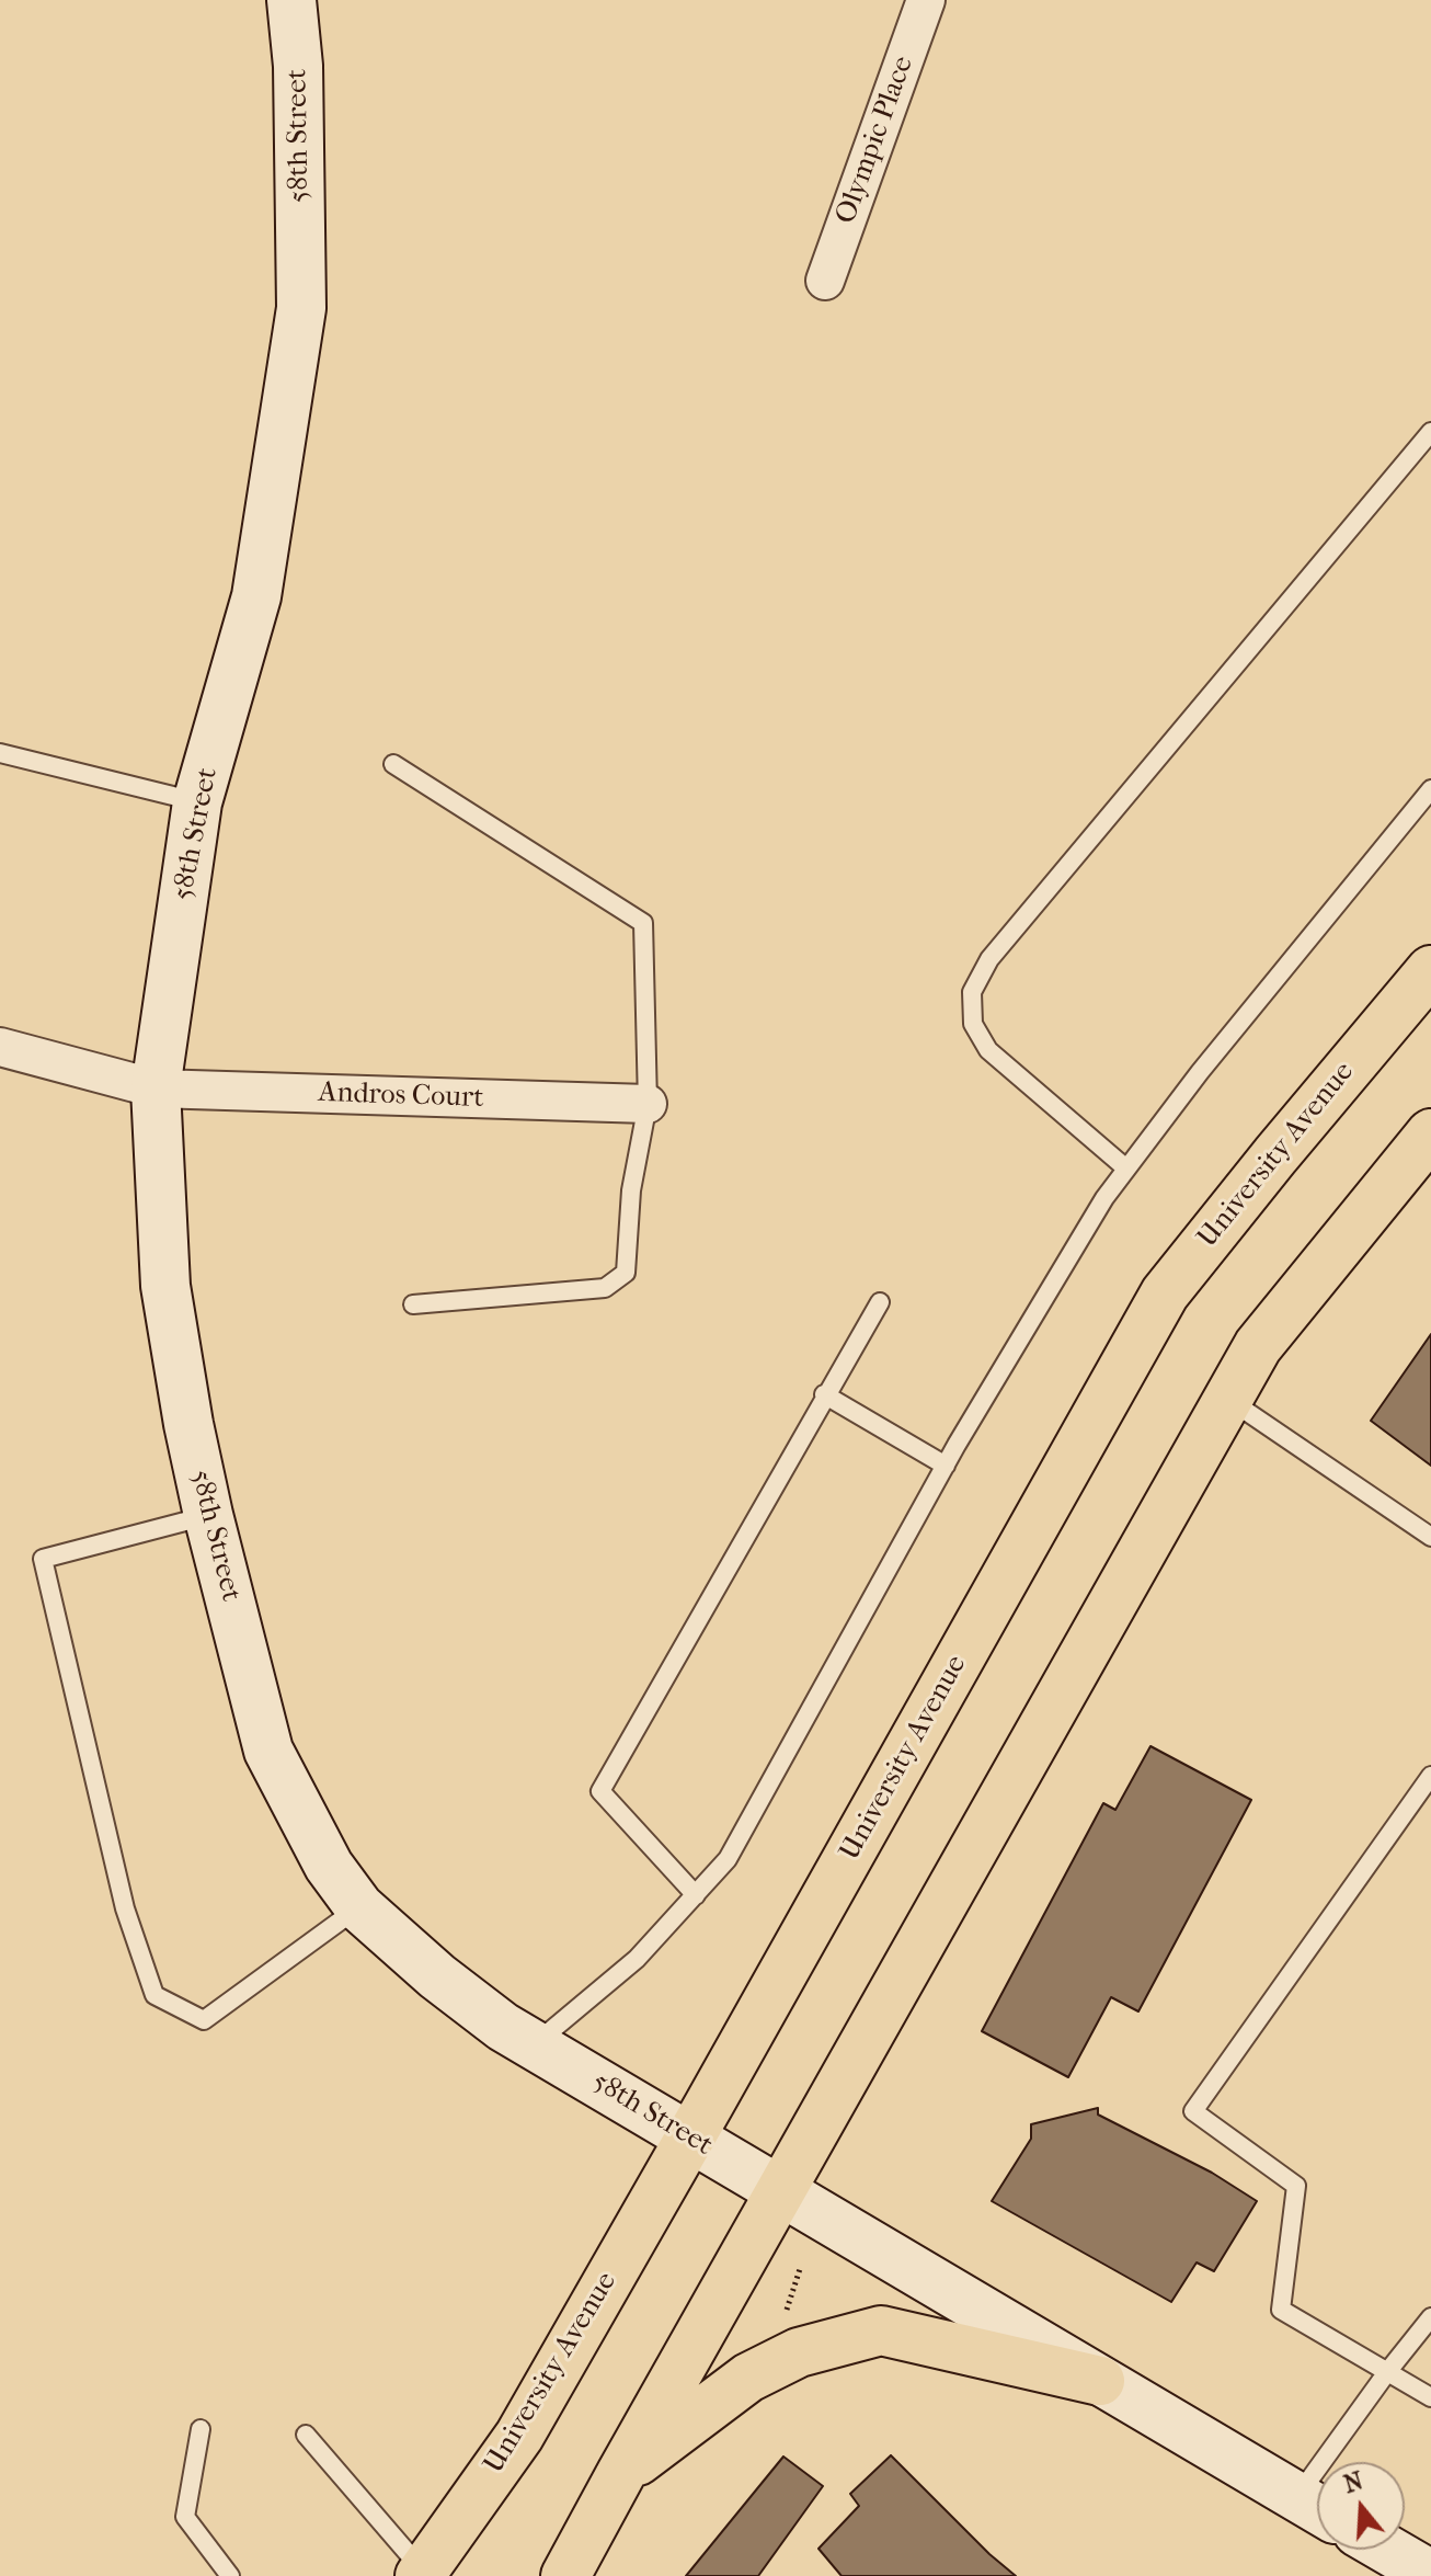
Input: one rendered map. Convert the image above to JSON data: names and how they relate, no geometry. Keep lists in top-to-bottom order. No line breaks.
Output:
{"streets":{"main road":["University Avenue"],"street":["58th Street","Olympic Place","Andros Court"]},"crossings":[["58th Street","Andros Court"],["58th Street","University Avenue"]],"north":"top"}
